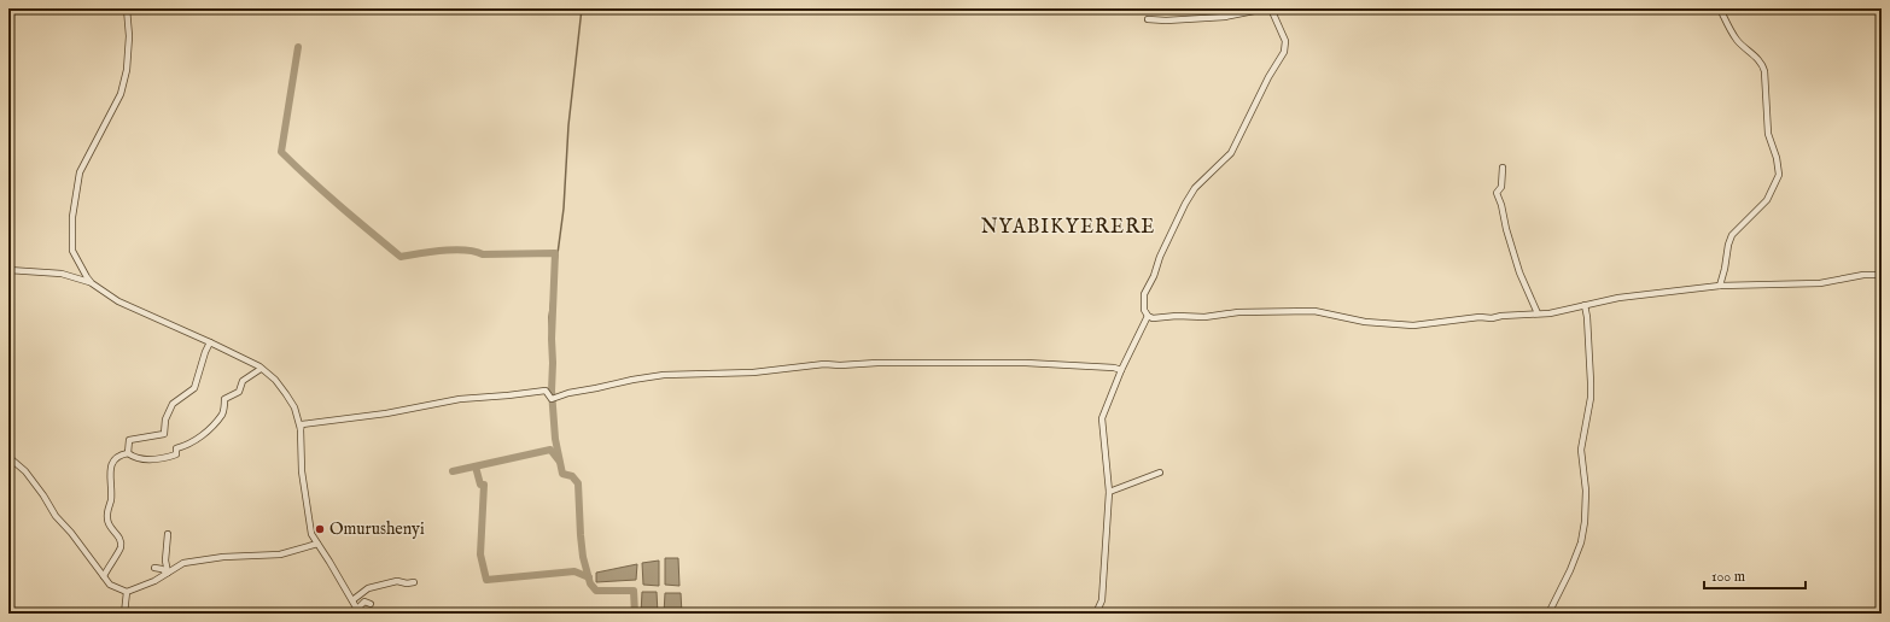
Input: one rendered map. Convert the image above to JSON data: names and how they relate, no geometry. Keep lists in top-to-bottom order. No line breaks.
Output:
{"districts":["NYABIKYERERE"],"places":["Omurushenyi"],"scale_bar":"100 m"}
